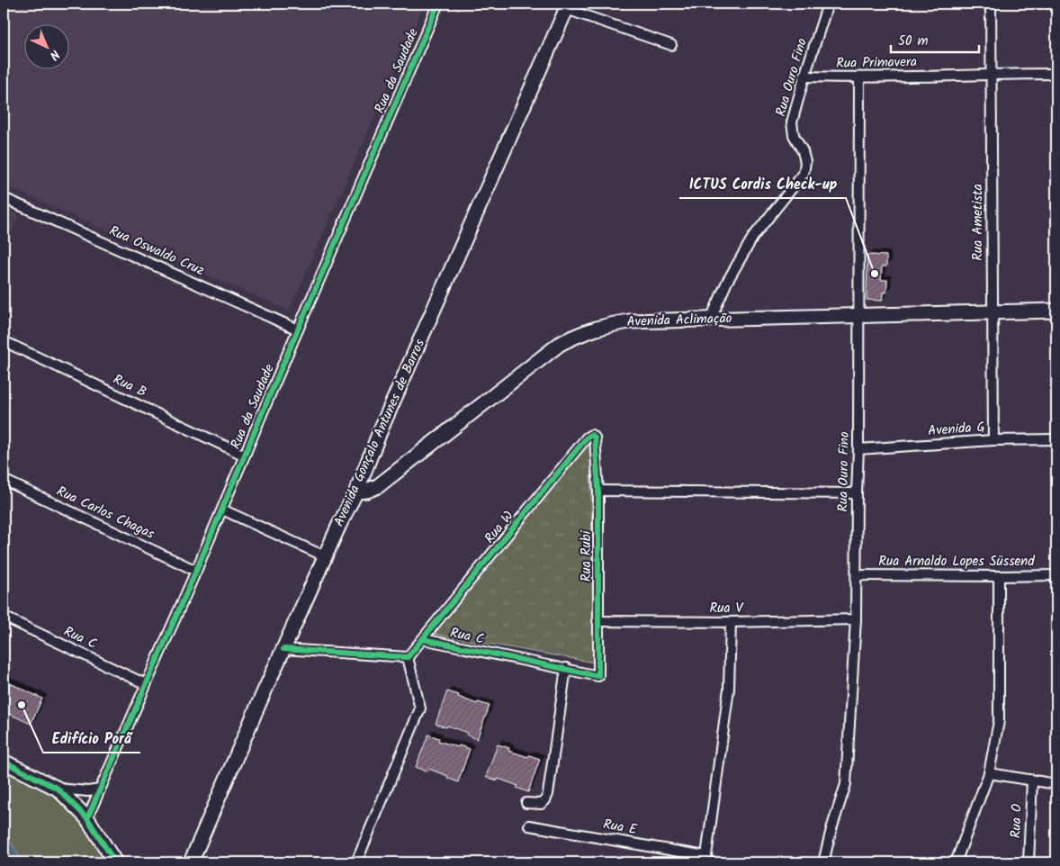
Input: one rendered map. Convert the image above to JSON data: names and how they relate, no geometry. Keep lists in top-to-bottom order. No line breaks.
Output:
{"streets":{"main road":["Avenida Aclimação","Avenida Gonçalo Antunes de Barros"],"street":["Rua Primavera","Rua da Saudade","Rua Ouro Fino","Rua Ametista","Rua Oswaldo Cruz","Rua B","Avenida G","Rua Carlos Chagas","Rua W","Rua Rubi","Rua Arnaldo Lopes Süssend","Rua V","Rua C","Rua O","Rua E"]},"crossings":[["Rua Primavera","Rua Ouro Fino"],["Rua Primavera","Rua Ametista"],["Rua da Saudade","Rua Oswaldo Cruz"],["Rua da Saudade","Rua B"],["Rua da Saudade","Rua Carlos Chagas"],["Rua da Saudade","Rua C"],["Rua Ouro Fino","Avenida Aclimação"],["Rua Ouro Fino","Avenida G"],["Rua Ouro Fino","Rua Arnaldo Lopes Süssend"],["Rua Ouro Fino","Rua V"],["Rua Ametista","Avenida Aclimação"],["Rua Ametista","Avenida G"],["Avenida Aclimação","Avenida Gonçalo Antunes de Barros"],["Rua W","Rua Rubi"],["Rua W","Rua C"],["Rua Rubi","Rua V"],["Rua Rubi","Rua C"]],"places":["ICTUS Cordis Check-up","Edifício Porã"],"scale_bar":"50 m","north":"bottom right"}
